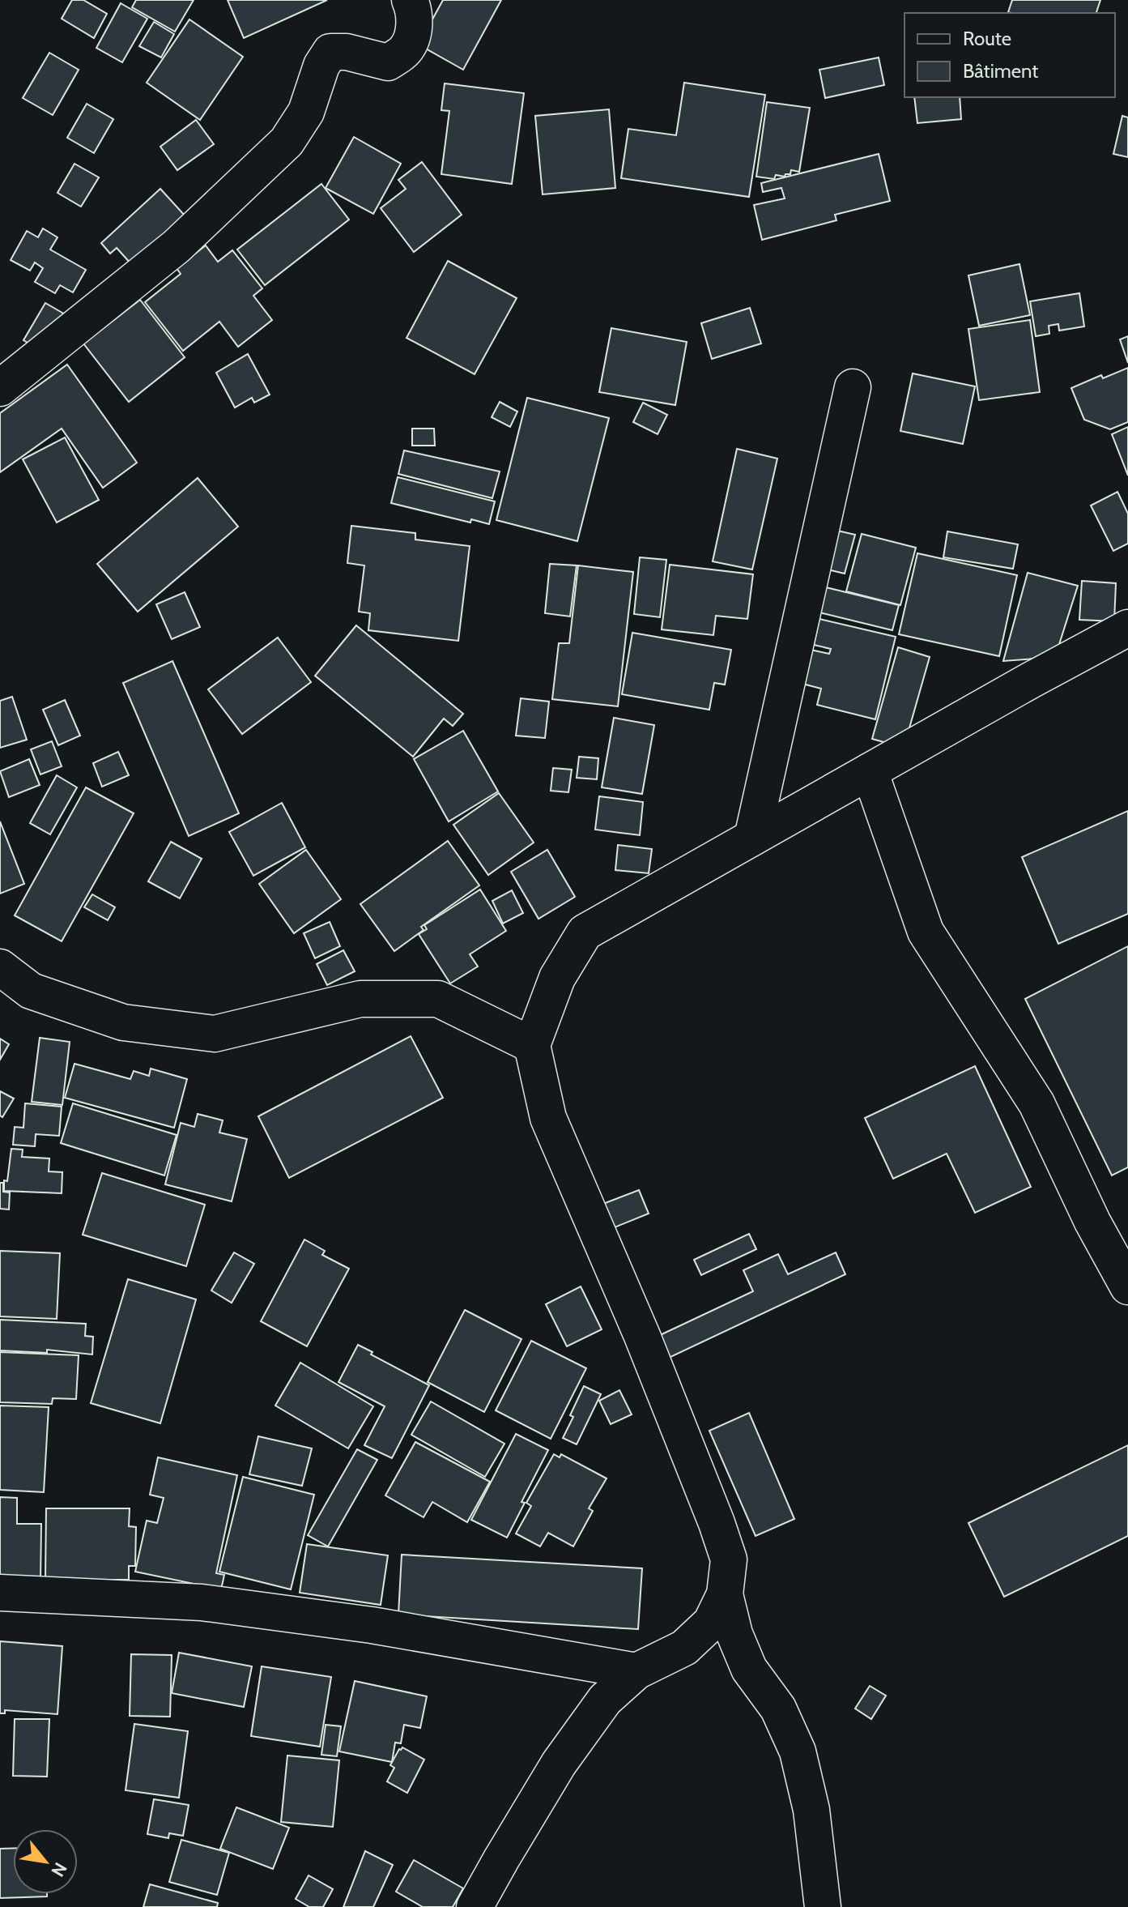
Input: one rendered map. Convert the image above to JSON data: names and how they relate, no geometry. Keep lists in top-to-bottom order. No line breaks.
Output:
{"legend":["Route","Bâtiment"],"north":"bottom right"}
